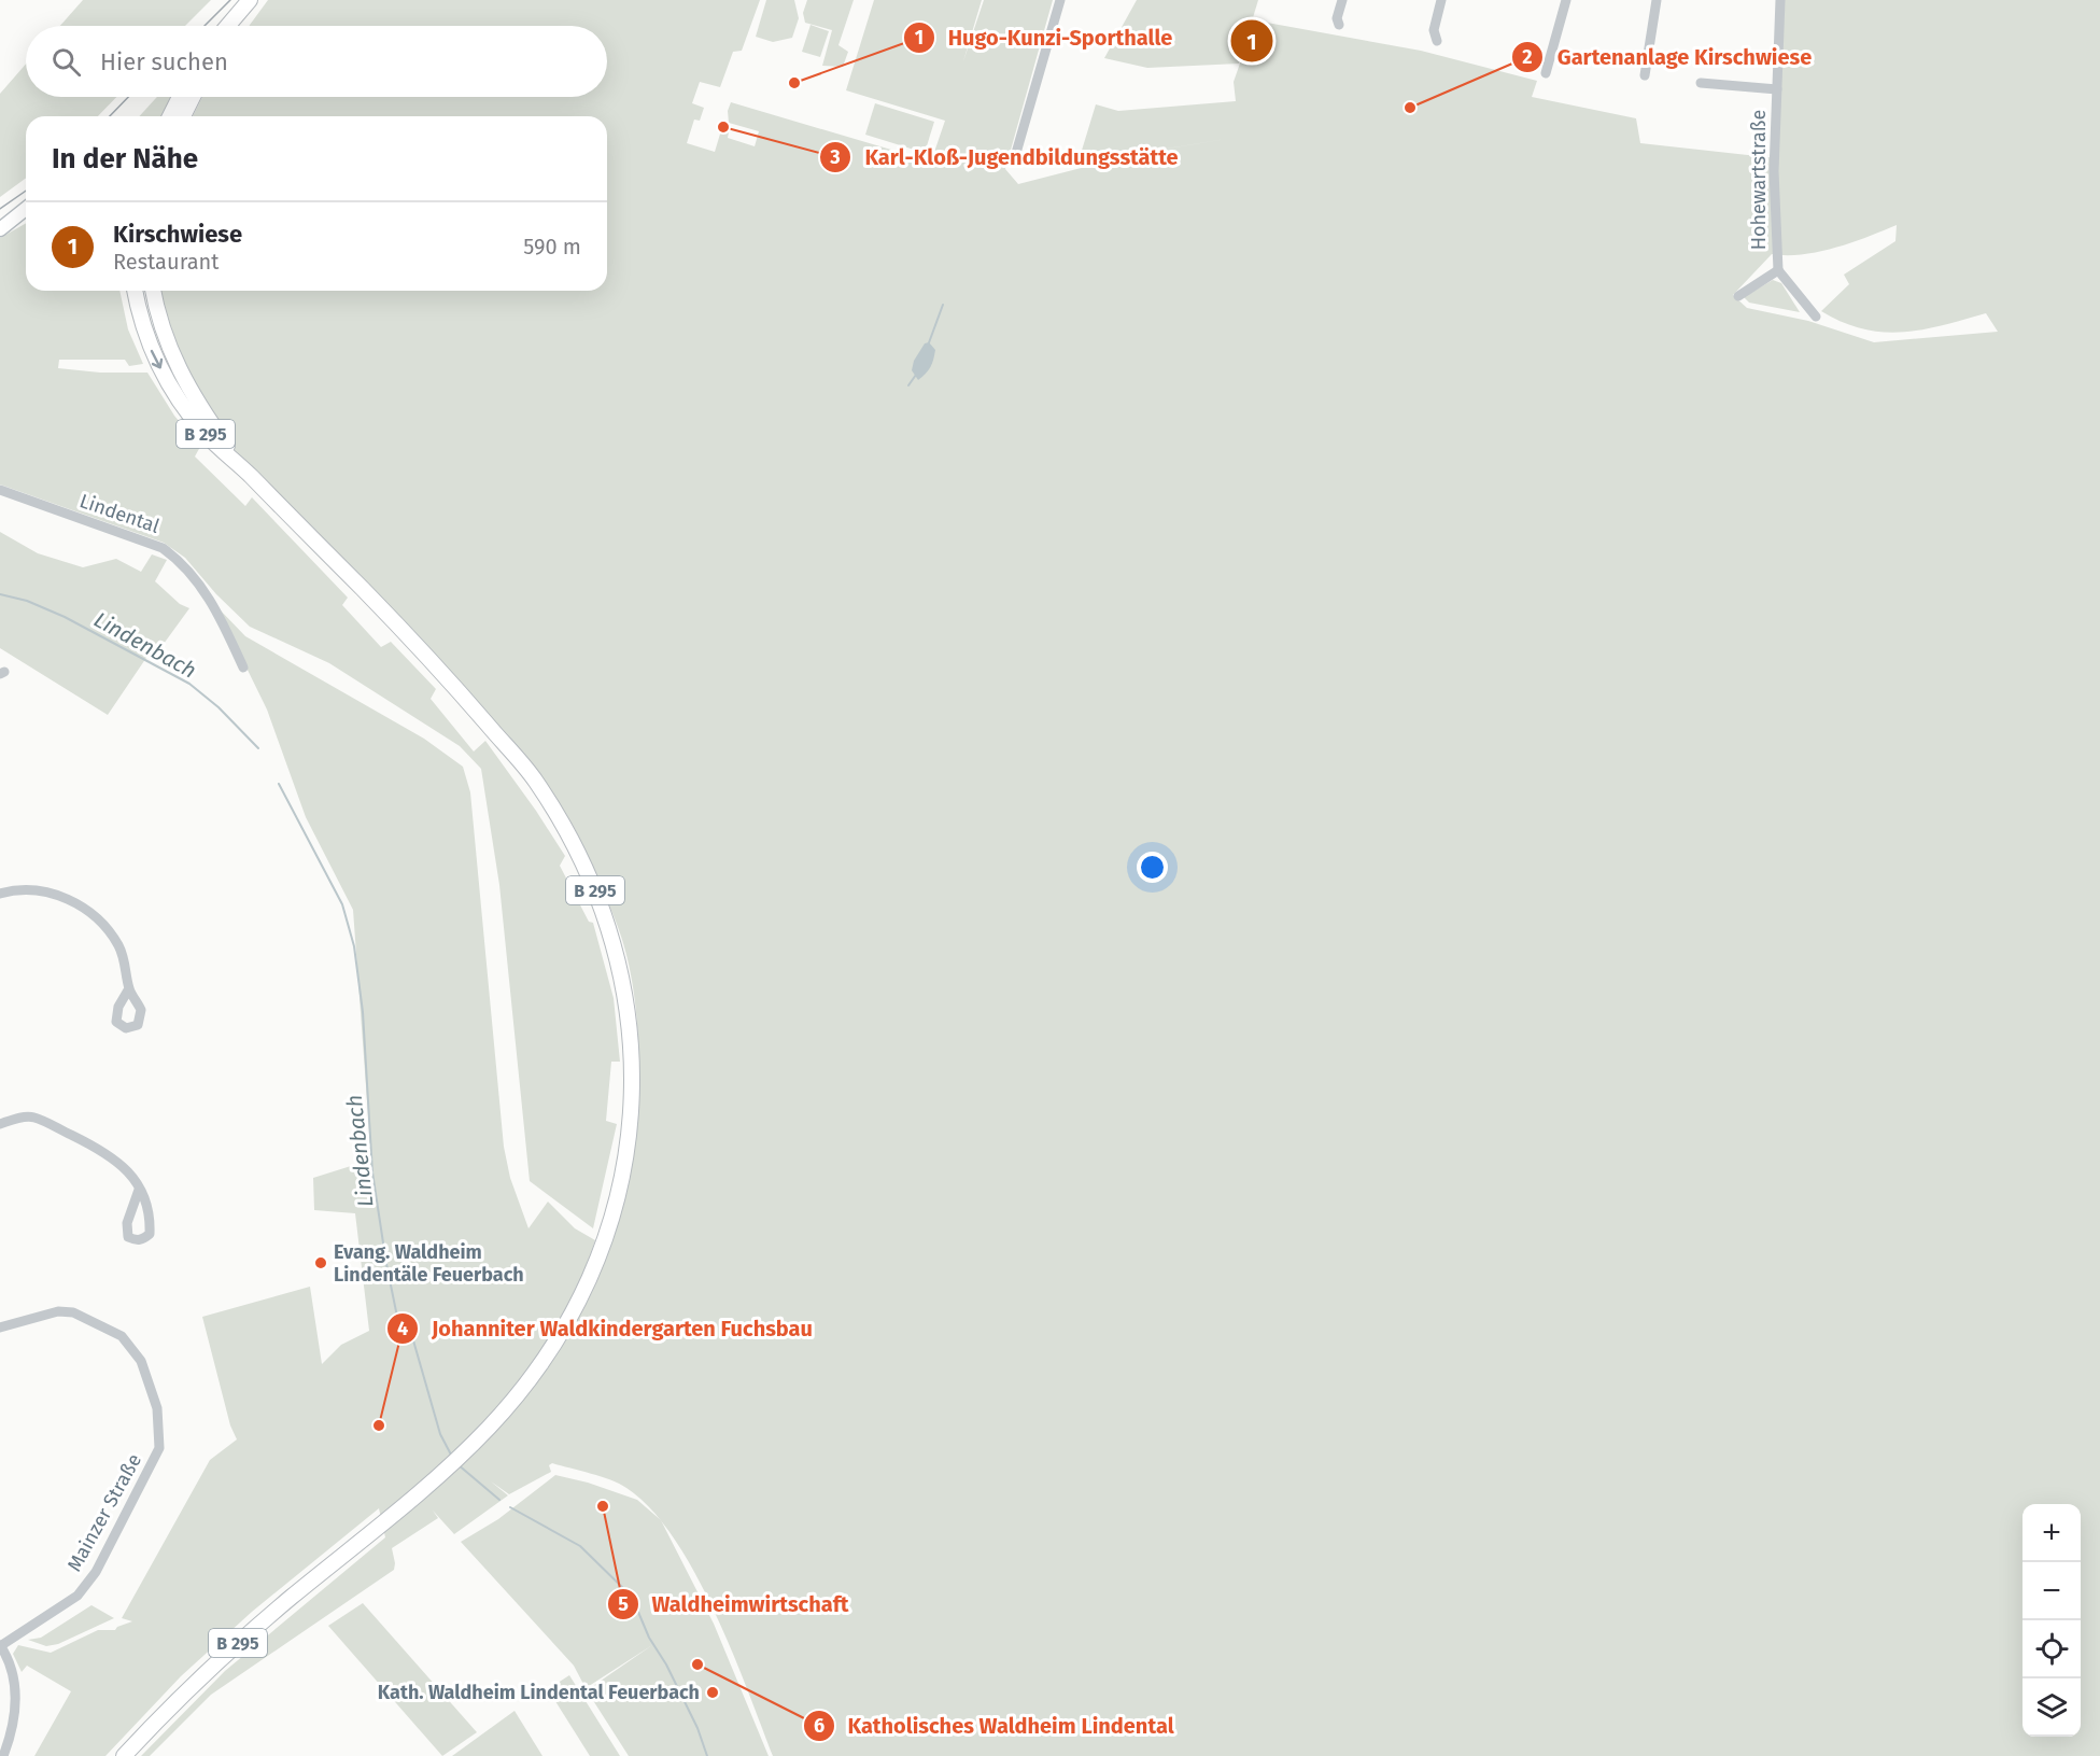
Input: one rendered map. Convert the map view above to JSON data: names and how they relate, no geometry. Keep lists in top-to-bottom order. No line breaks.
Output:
{"streets":{"main road":["B 295"],"street":["Hohewartstraße","Lindental","Mainzer Straße"]},"water":["Lindenbach"],"places":["Hugo-Kunzi-Sporthalle","Gartenanlage Kirschwiese","Karl-Kloß-Jugendbildungsstätte","Evang. Waldheim Lindentäle Feuerbach","Johanniter Waldkindergarten Fuchsbau","Waldheimwirtschaft","Katholisches Waldheim Lindental","Kath. Waldheim Lindental Feuerbach"],"page":{"pins":"1","search":"Hier suchen","heading":"In der Nähe","list":[{"mark":"1","name":"Kirschwiese","note":"Restaurant","value":"590 m"}],"map_buttons":["+","−"]}}
